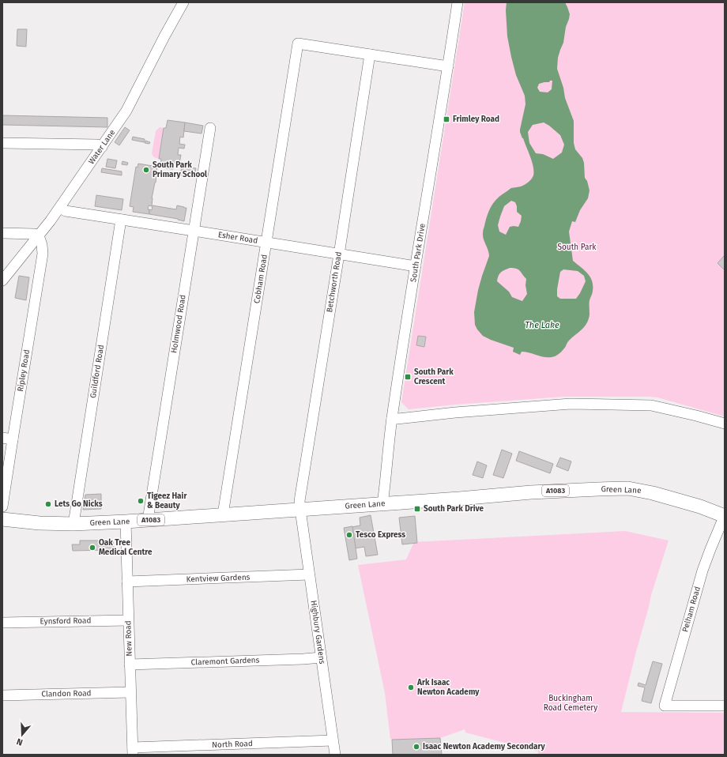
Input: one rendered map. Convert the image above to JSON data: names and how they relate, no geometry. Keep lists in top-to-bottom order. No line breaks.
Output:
{"streets":{"main road":["Green Lane","A1083"],"street":["Water Lane","Esher Road","South Park Drive","Cobham Road","Betchworth Road","Holmwood Road","Ripley Road","Guildford Road","Kentview Gardens","Pelham Road","Eynsford Road","Highbury Gardens","New Road","Claremont Gardens","Clandon Road","North Road"]},"crossings":[["Water Lane","Esher Road"],["Water Lane","Ripley Road"],["Esher Road","South Park Drive"],["Esher Road","Cobham Road"],["Esher Road","Betchworth Road"],["Esher Road","Holmwood Road"],["Esher Road","Guildford Road"],["South Park Drive","Green Lane"],["Cobham Road","Betchworth Road"],["Cobham Road","Green Lane"],["Betchworth Road","Green Lane"],["Betchworth Road","Highbury Gardens"],["Holmwood Road","Green Lane"],["Guildford Road","Green Lane"],["Green Lane","Pelham Road"],["Green Lane","Highbury Gardens"],["Green Lane","New Road"],["Kentview Gardens","Highbury Gardens"],["Kentview Gardens","New Road"],["Eynsford Road","New Road"],["Highbury Gardens","Claremont Gardens"],["Highbury Gardens","North Road"],["New Road","Claremont Gardens"],["New Road","Clandon Road"],["New Road","North Road"]],"water":["The Lake"],"parks":["South Park","Buckingham Road Cemetery"],"places":{"transit":["Frimley Road","South Park Crescent","South Park Drive"],"other":["South Park Primary School","Tigeez Hair & Beauty","Lets Go Nicks","Tesco Express","Oak Tree Medical Centre","Ark Isaac Newton Academy","Isaac Newton Academy Secondary"]},"north":"bottom"}
